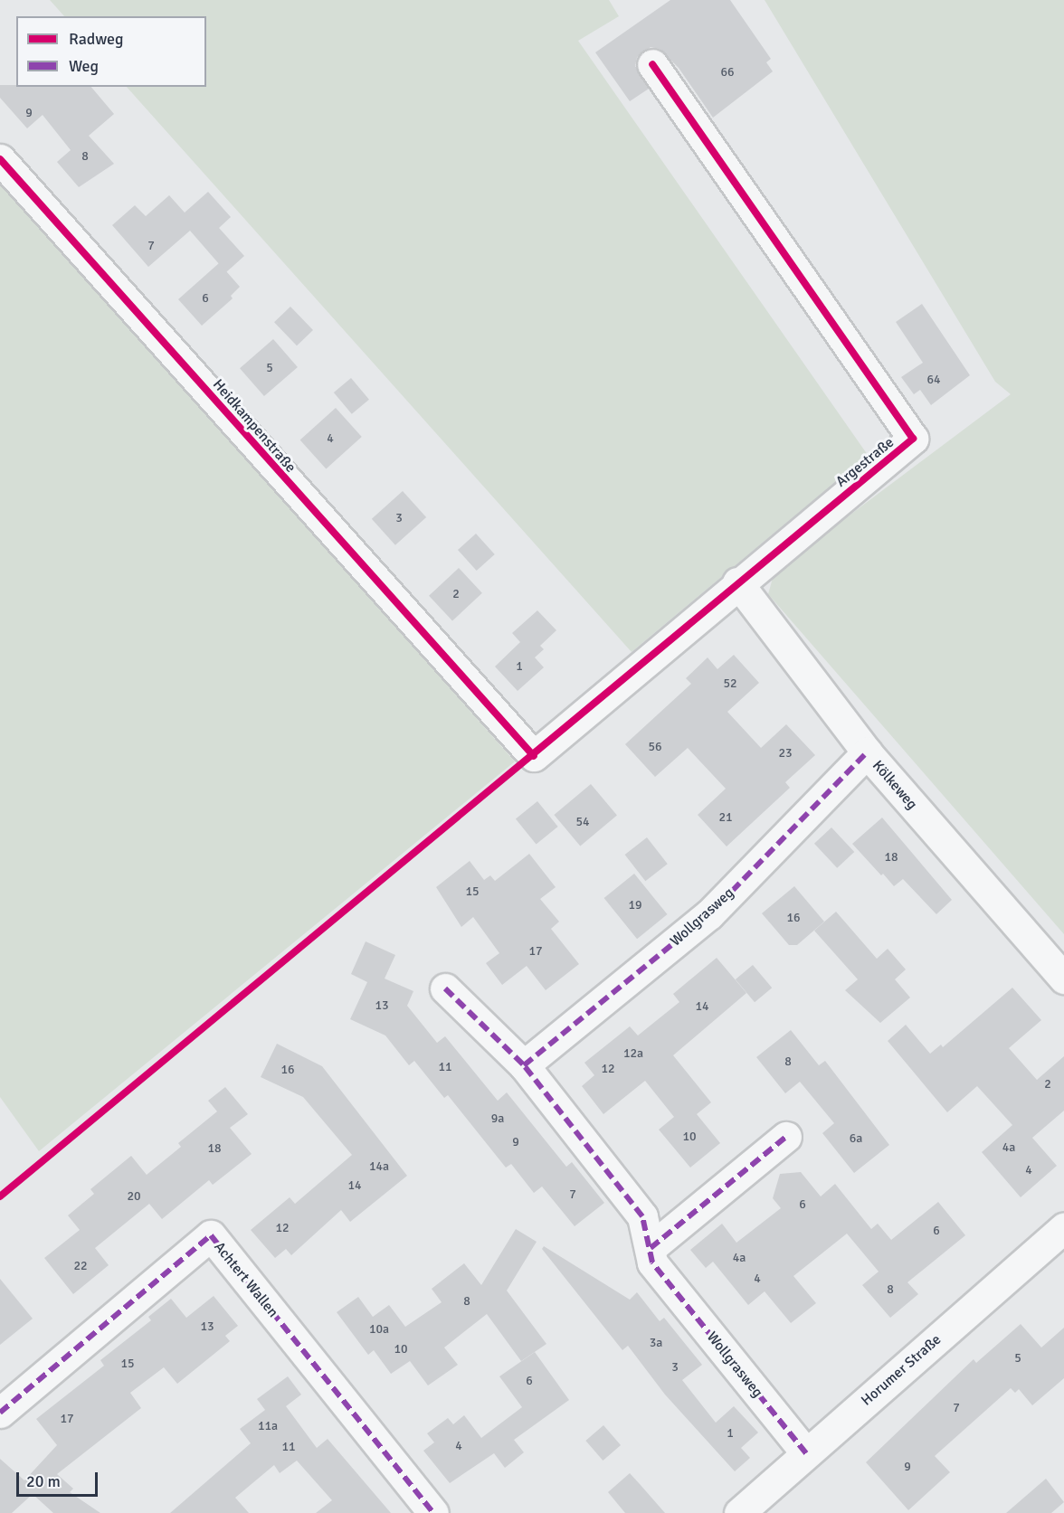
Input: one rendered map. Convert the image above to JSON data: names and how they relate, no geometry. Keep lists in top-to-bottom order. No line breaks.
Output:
{"streets":{"street":["Heidkampenstraße","Argestraße","Kölkeweg","Wollgrasweg","Achtert Wallen","Horumer Straße"]},"crossings":[["Heidkampenstraße","Argestraße"],["Argestraße","Kölkeweg"],["Kölkeweg","Wollgrasweg"],["Wollgrasweg","Horumer Straße"]],"house_numbers":["66","9","8","7","6","5","64","4","3","2","1","52","56","23","21","54","18","15","19","16","17","13","14","12a","8","11","12","16","2","9a","10","6a","9","4a","18","14a","4","14","7","20","6","12","6","4a","22","4","8","8","13","10a","3a","10","5","15","3","6","7","17","11a","1","4","11","9"],"legend":["Radweg","Weg"],"scale_bar":"20 m"}
